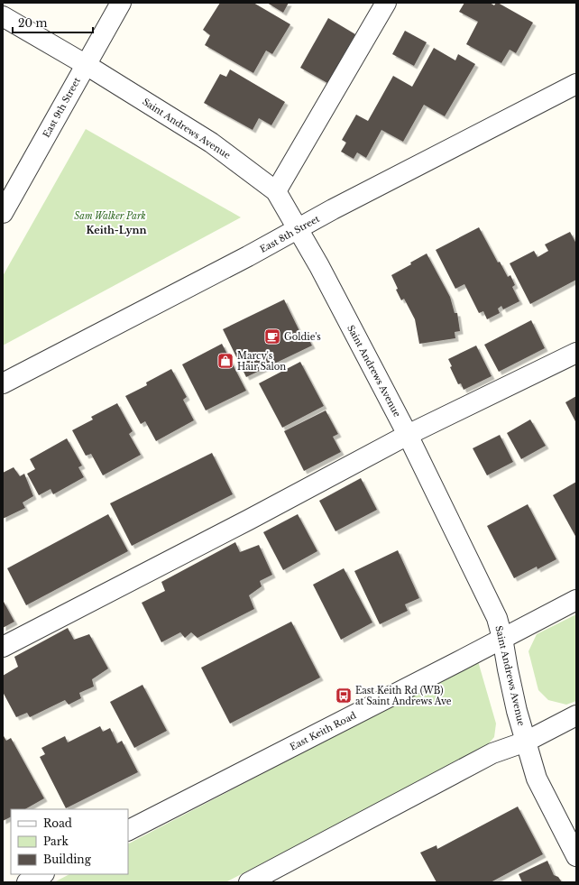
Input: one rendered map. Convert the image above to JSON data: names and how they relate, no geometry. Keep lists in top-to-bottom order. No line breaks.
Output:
{"streets":{"street":["East 9th Street","Saint Andrews Avenue","East 8th Street","East Keith Road"]},"crossings":[["East 9th Street","Saint Andrews Avenue"],["Saint Andrews Avenue","East 8th Street"],["Saint Andrews Avenue","East Keith Road"]],"districts":["Keith-Lynn"],"parks":["Sam Walker Park"],"places":{"cafe":["Goldie's"],"shop":["Marcy's Hair Salon"],"bus stop":["East Keith Rd (WB) at Saint Andrews Ave"]},"legend":["Road","Park","Building"],"scale_bar":"20 m"}
